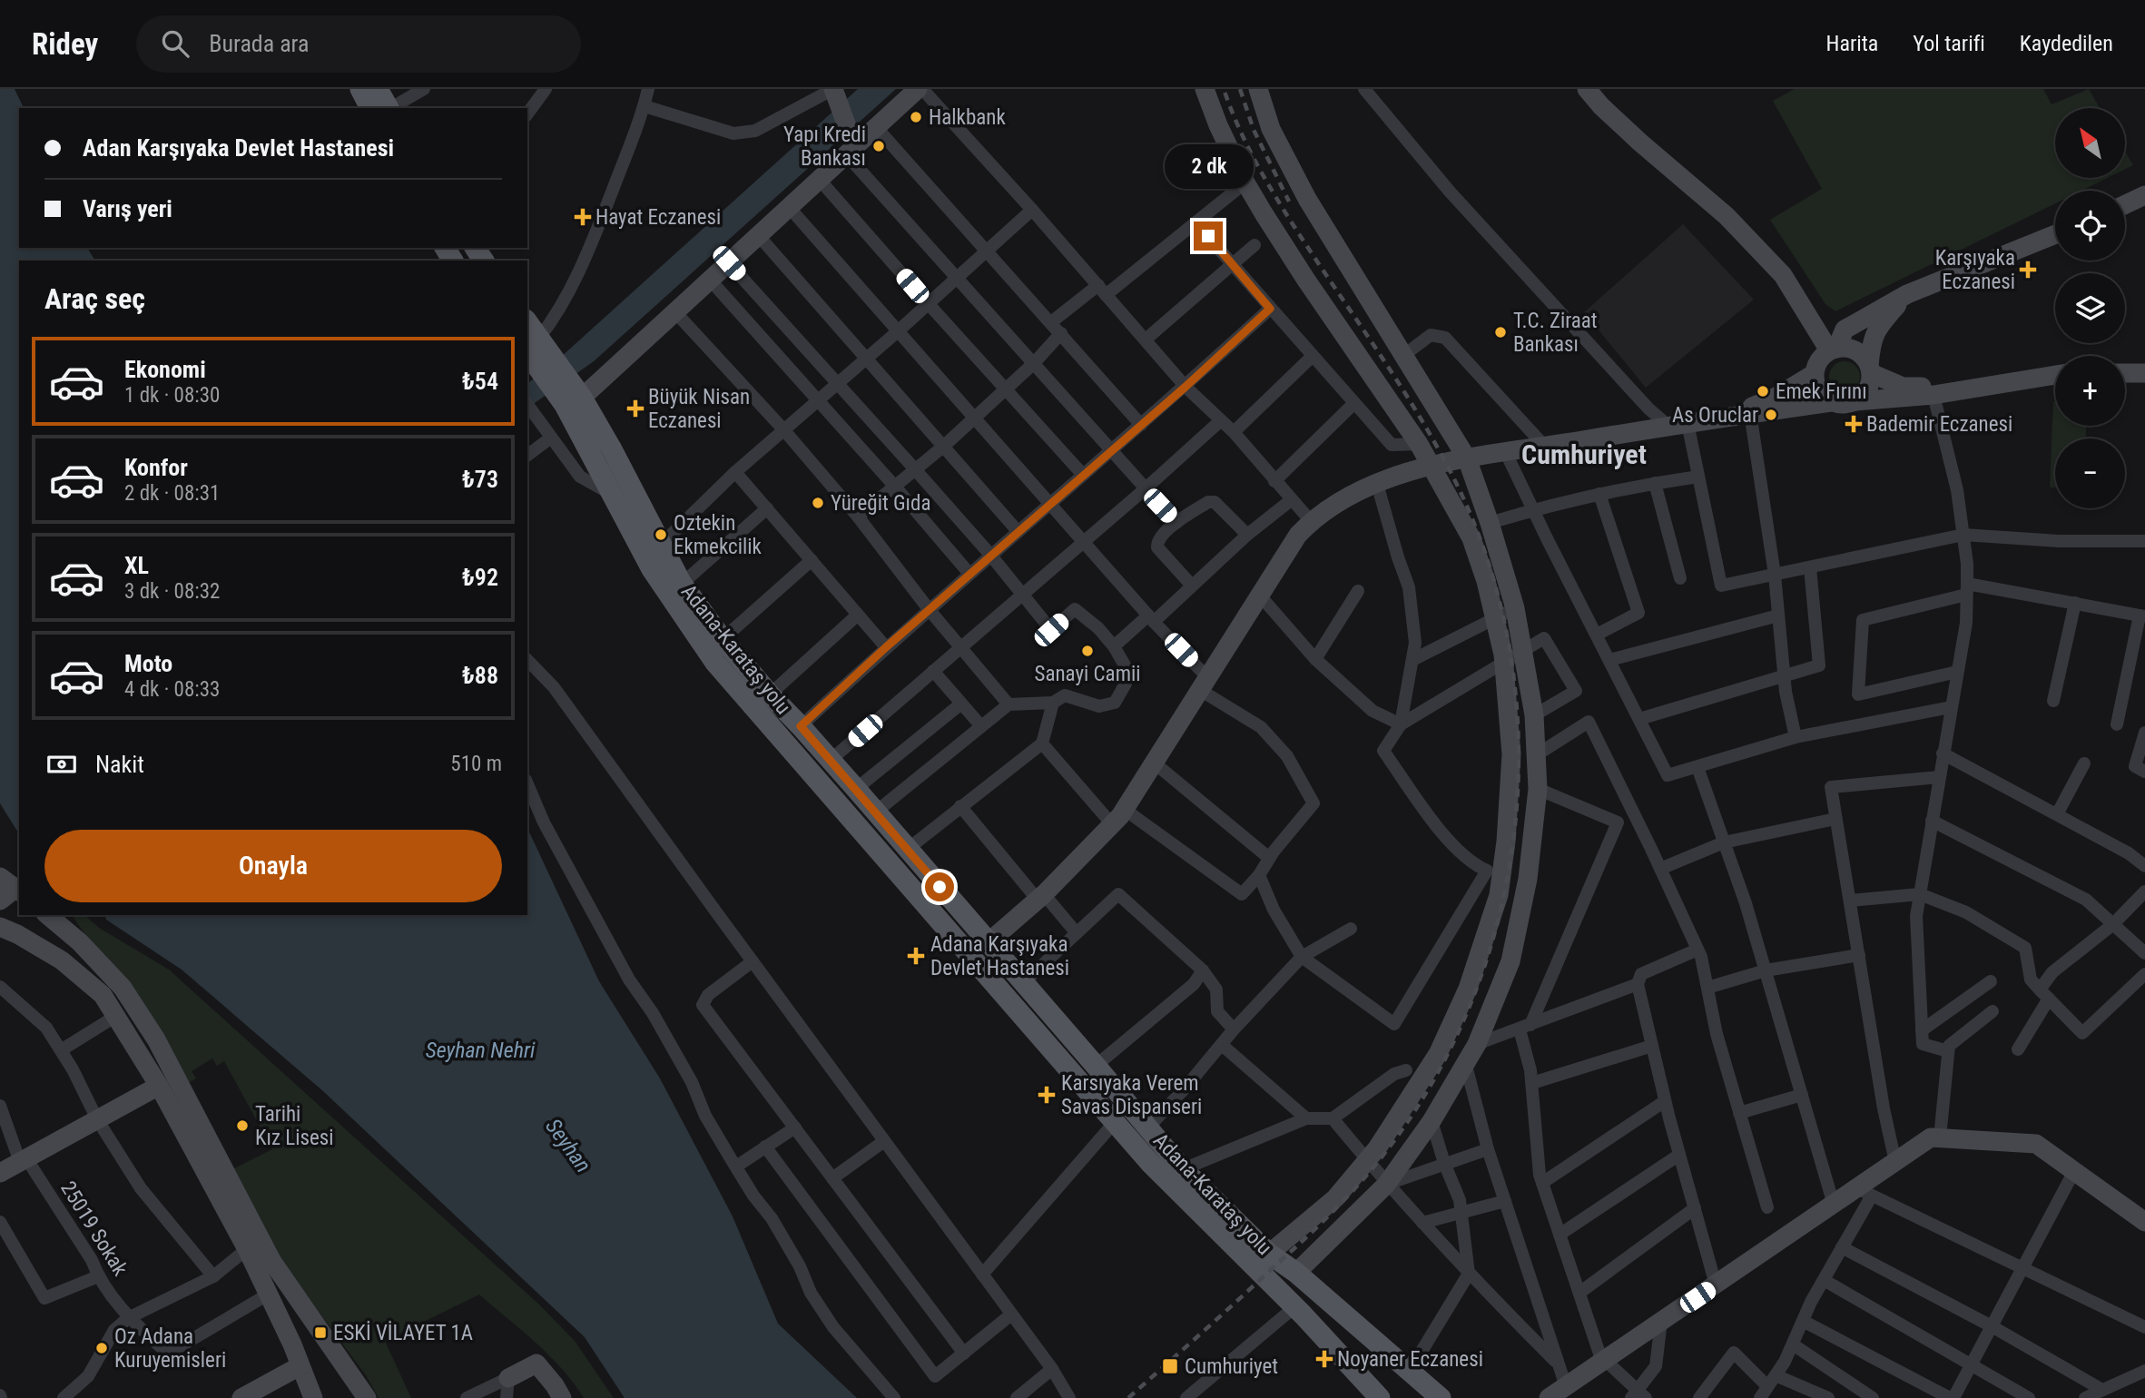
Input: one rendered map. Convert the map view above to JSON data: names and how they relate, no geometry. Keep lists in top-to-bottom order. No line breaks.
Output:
{"streets":{"main road":["Adana-Karataş yolu"],"street":["25019 Sokak"]},"districts":["Cumhuriyet"],"water":["Seyhan Nehri","Seyhan"],"places":{"other":["Halkbank","Yapı Kredi Bankası","T.C. Ziraat Bankası","Emek Fırını","As Oruclar","Yüreğit Gıda","Oztekin Ekmekcilik","Sanayi Camii","Tarihi Kız Lisesi","Oz Adana Kuruyemisleri"],"health":["Hayat Eczanesi","Karşıyaka Eczanesi","Büyük Nisan Eczanesi","Bademir Eczanesi","Adana Karşıyaka Devlet Hastanesi","Karsıyaka Verem Savas Dispanseri","Noyaner Eczanesi"],"transit":["ESKİ VİLAYET 1A","Cumhuriyet"]},"north":"top left","page":{"header":"Ridey","search":"Burada ara","nav":["Harita","Yol tarifi","Kaydedilen"],"map_buttons":["+","−"],"banner":["Adan Karşıyaka Devlet Hastanesi","Varış yeri"],"bubble":"2 dk","heading":"Araç seç","list":[{"name":"Ekonomi","note":"1 dk · 08:30","value":"₺54"},{"name":"Konfor","note":"2 dk · 08:31","value":"₺73"},{"name":"XL","note":"3 dk · 08:32","value":"₺92"},{"name":"Moto","note":"4 dk · 08:33","value":"₺88"}],"pay":["Nakit","510 m"],"buttons":"Onayla"}}
